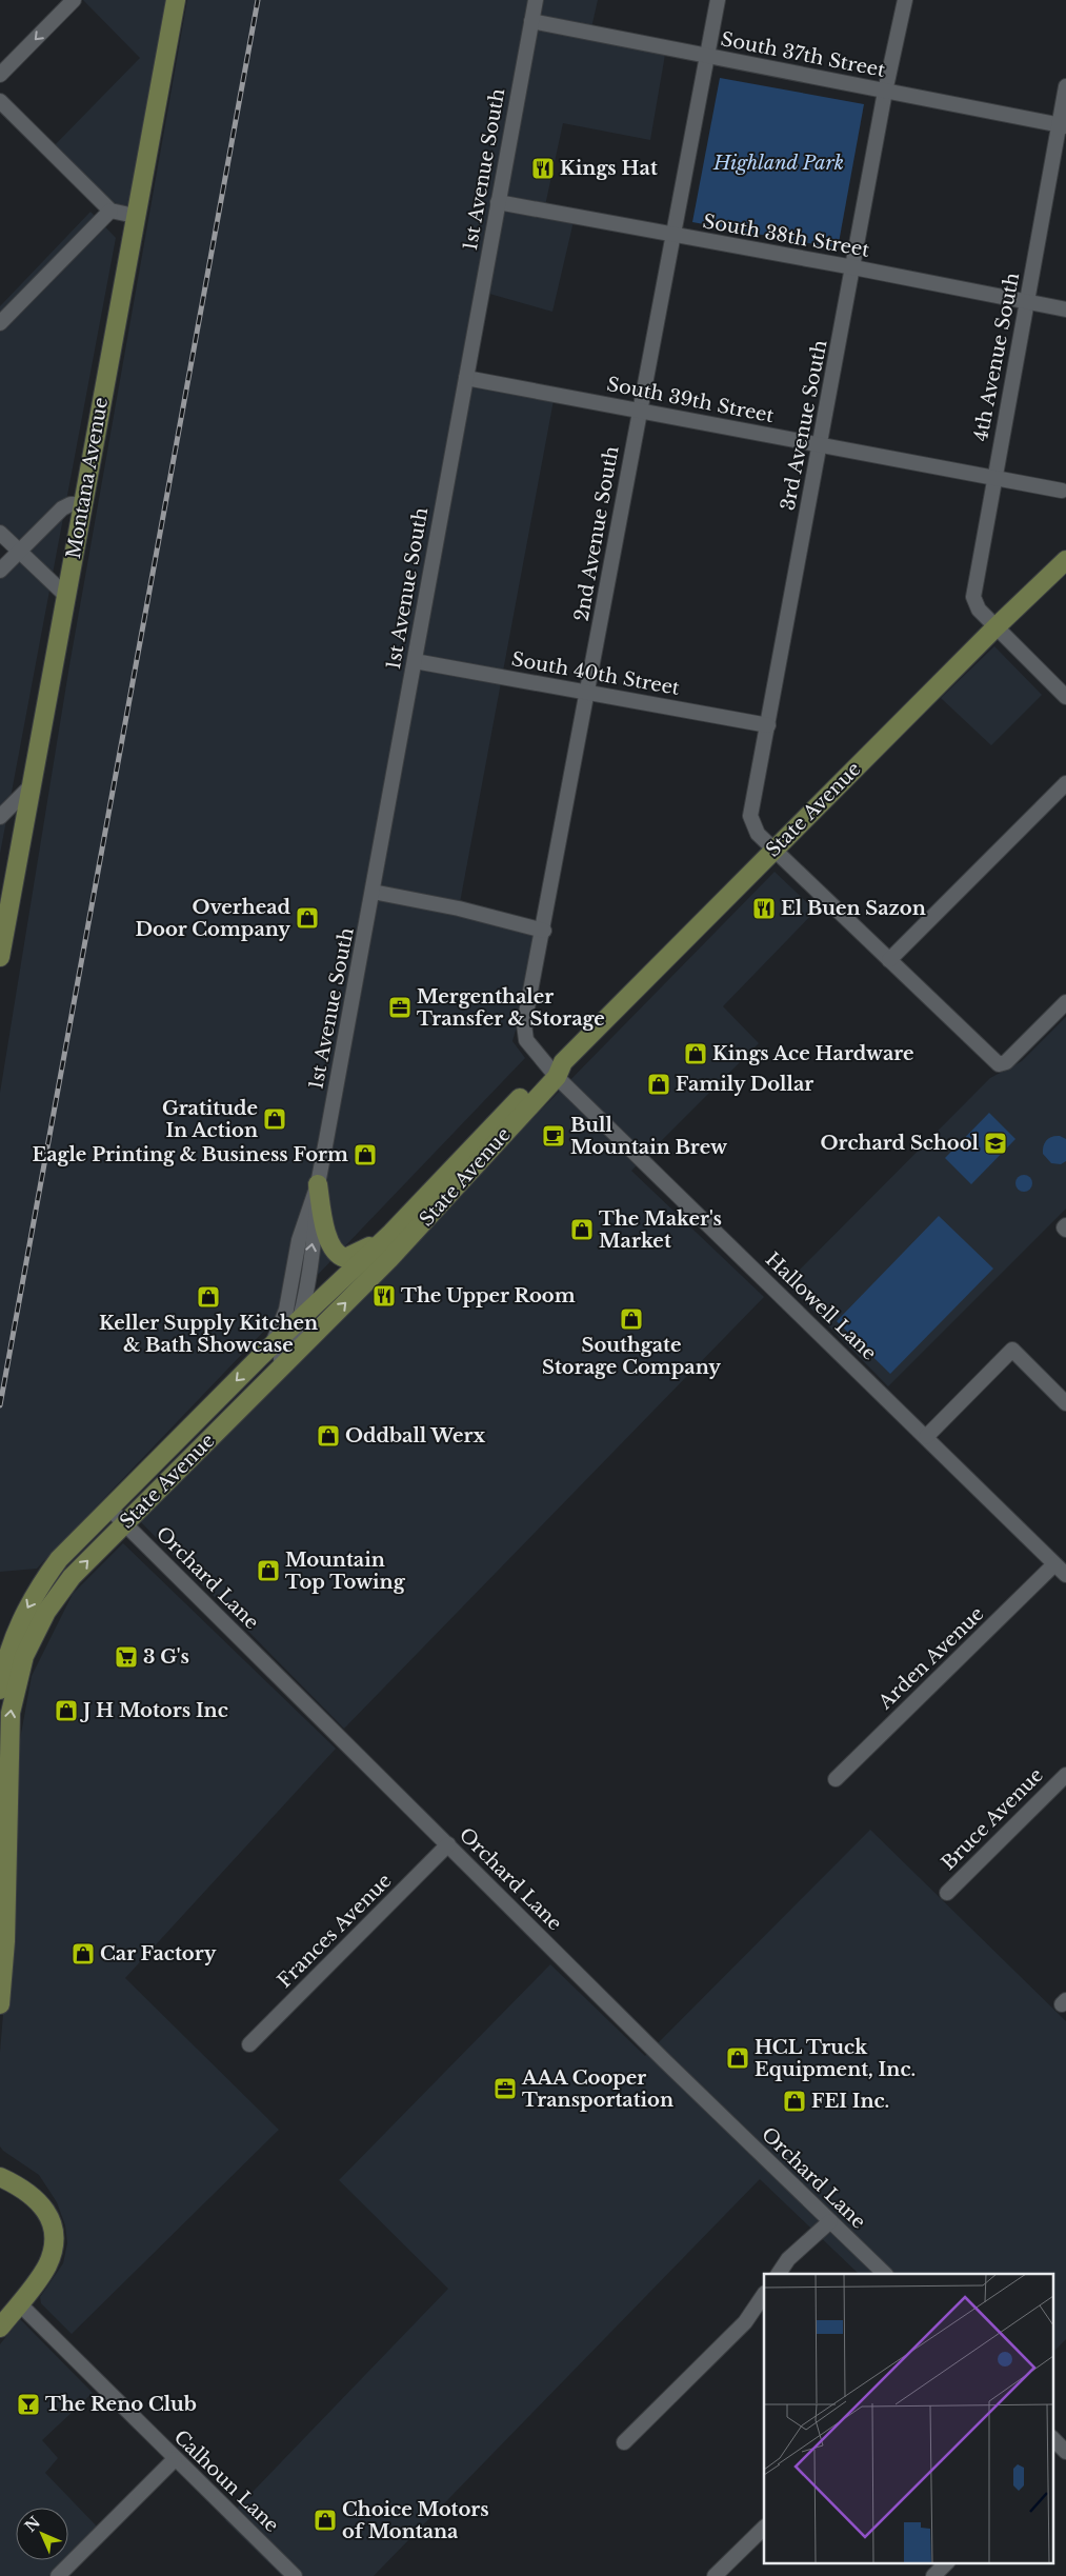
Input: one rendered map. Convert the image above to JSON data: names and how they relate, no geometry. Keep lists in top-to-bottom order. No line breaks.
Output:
{"streets":{"main road":["Montana Avenue","State Avenue"],"street":["South 37th Street","1st Avenue South","South 38th Street","4th Avenue South","South 39th Street","3rd Avenue South","2nd Avenue South","South 40th Street","Hallowell Lane","Orchard Lane","Arden Avenue","Bruce Avenue","Frances Avenue","Calhoun Lane"]},"crossings":[["South 37th Street","1st Avenue South"],["South 37th Street","4th Avenue South"],["South 37th Street","3rd Avenue South"],["South 37th Street","2nd Avenue South"],["1st Avenue South","South 38th Street"],["1st Avenue South","South 39th Street"],["1st Avenue South","South 40th Street"],["1st Avenue South","State Avenue"],["South 38th Street","4th Avenue South"],["South 38th Street","3rd Avenue South"],["South 38th Street","2nd Avenue South"],["4th Avenue South","South 39th Street"],["4th Avenue South","State Avenue"],["South 39th Street","3rd Avenue South"],["South 39th Street","2nd Avenue South"],["3rd Avenue South","South 40th Street"],["3rd Avenue South","State Avenue"],["2nd Avenue South","South 40th Street"],["2nd Avenue South","State Avenue"],["2nd Avenue South","Hallowell Lane"],["State Avenue","Hallowell Lane"],["State Avenue","Orchard Lane"],["Hallowell Lane","Arden Avenue"],["Orchard Lane","Frances Avenue"]],"parks":["Highland Park"],"places":{"restaurant":["Kings Hat","El Buen Sazon","The Upper Room"],"shop":["Overhead Door Company","Kings Ace Hardware","Family Dollar","Gratitude In Action","Eagle Printing & Business Form","The Maker's Market","Keller Supply Kitchen & Bath Showcase","Southgate Storage Company","Oddball Werx","Mountain Top Towing","J H Motors Inc","Car Factory","HCL Truck Equipment, Inc.","FEI Inc.","Choice Motors of Montana"],"office":["Mergenthaler Transfer & Storage","AAA Cooper Transportation"],"cafe":["Bull Mountain Brew"],"school or university":["Orchard School"],"supermarket":["3 G's"],"bar":["The Reno Club"]},"north":"top left"}
